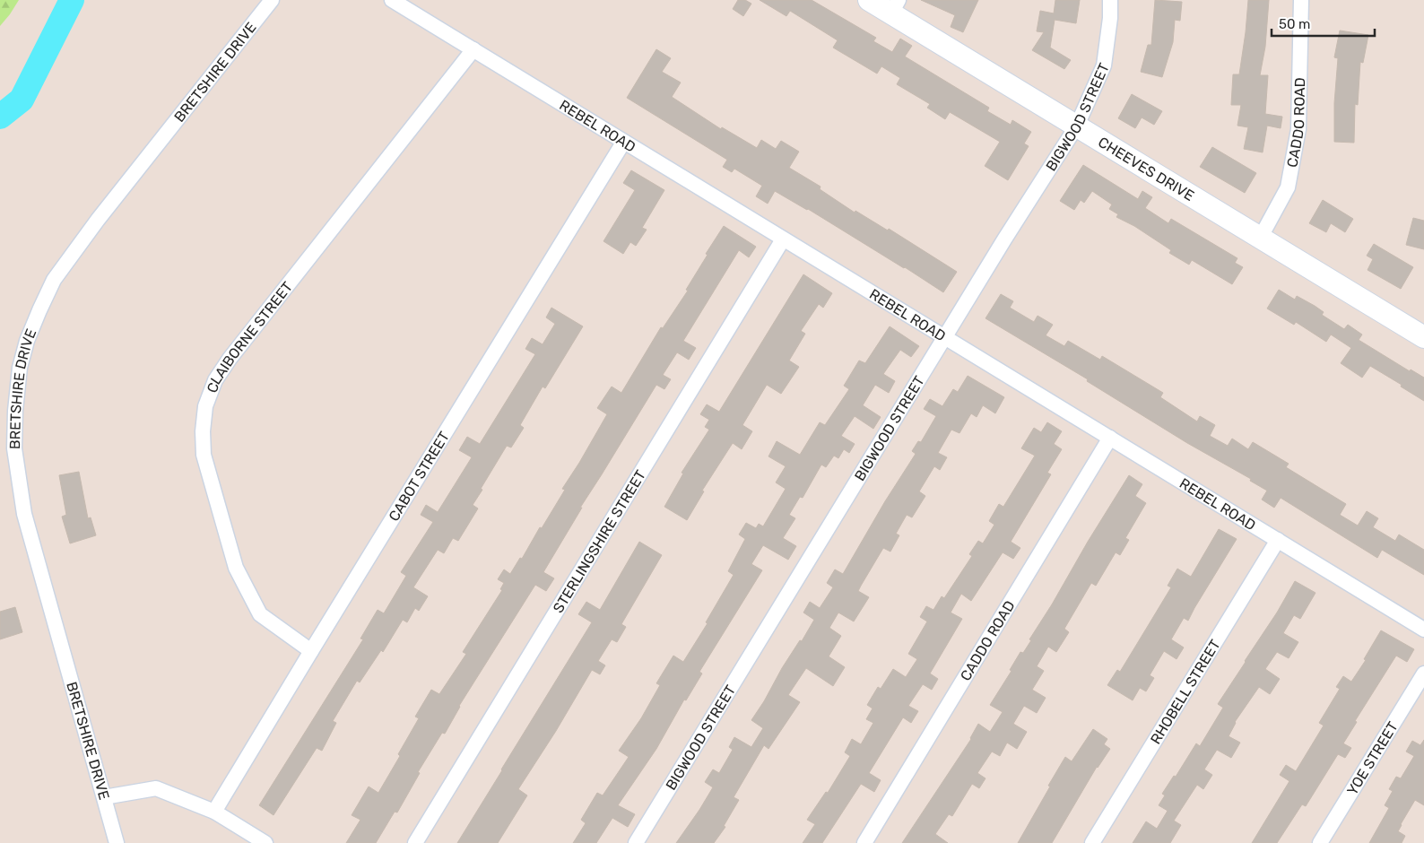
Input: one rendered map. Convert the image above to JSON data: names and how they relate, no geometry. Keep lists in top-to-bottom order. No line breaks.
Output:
{"streets":{"street":["BRETSHIRE DRIVE","BIGWOOD STREET","CADDO ROAD","REBEL ROAD","CHEEVES DRIVE","CLAIBORNE STREET","CABOT STREET","STERLINGSHIRE STREET","RHOBELL STREET","YOE STREET"]},"crossings":[["BIGWOOD STREET","REBEL ROAD"],["BIGWOOD STREET","CHEEVES DRIVE"],["CADDO ROAD","REBEL ROAD"],["CADDO ROAD","CHEEVES DRIVE"],["REBEL ROAD","CLAIBORNE STREET"],["REBEL ROAD","CABOT STREET"],["REBEL ROAD","STERLINGSHIRE STREET"],["REBEL ROAD","RHOBELL STREET"],["CLAIBORNE STREET","CABOT STREET"]],"scale_bar":"50 m"}
